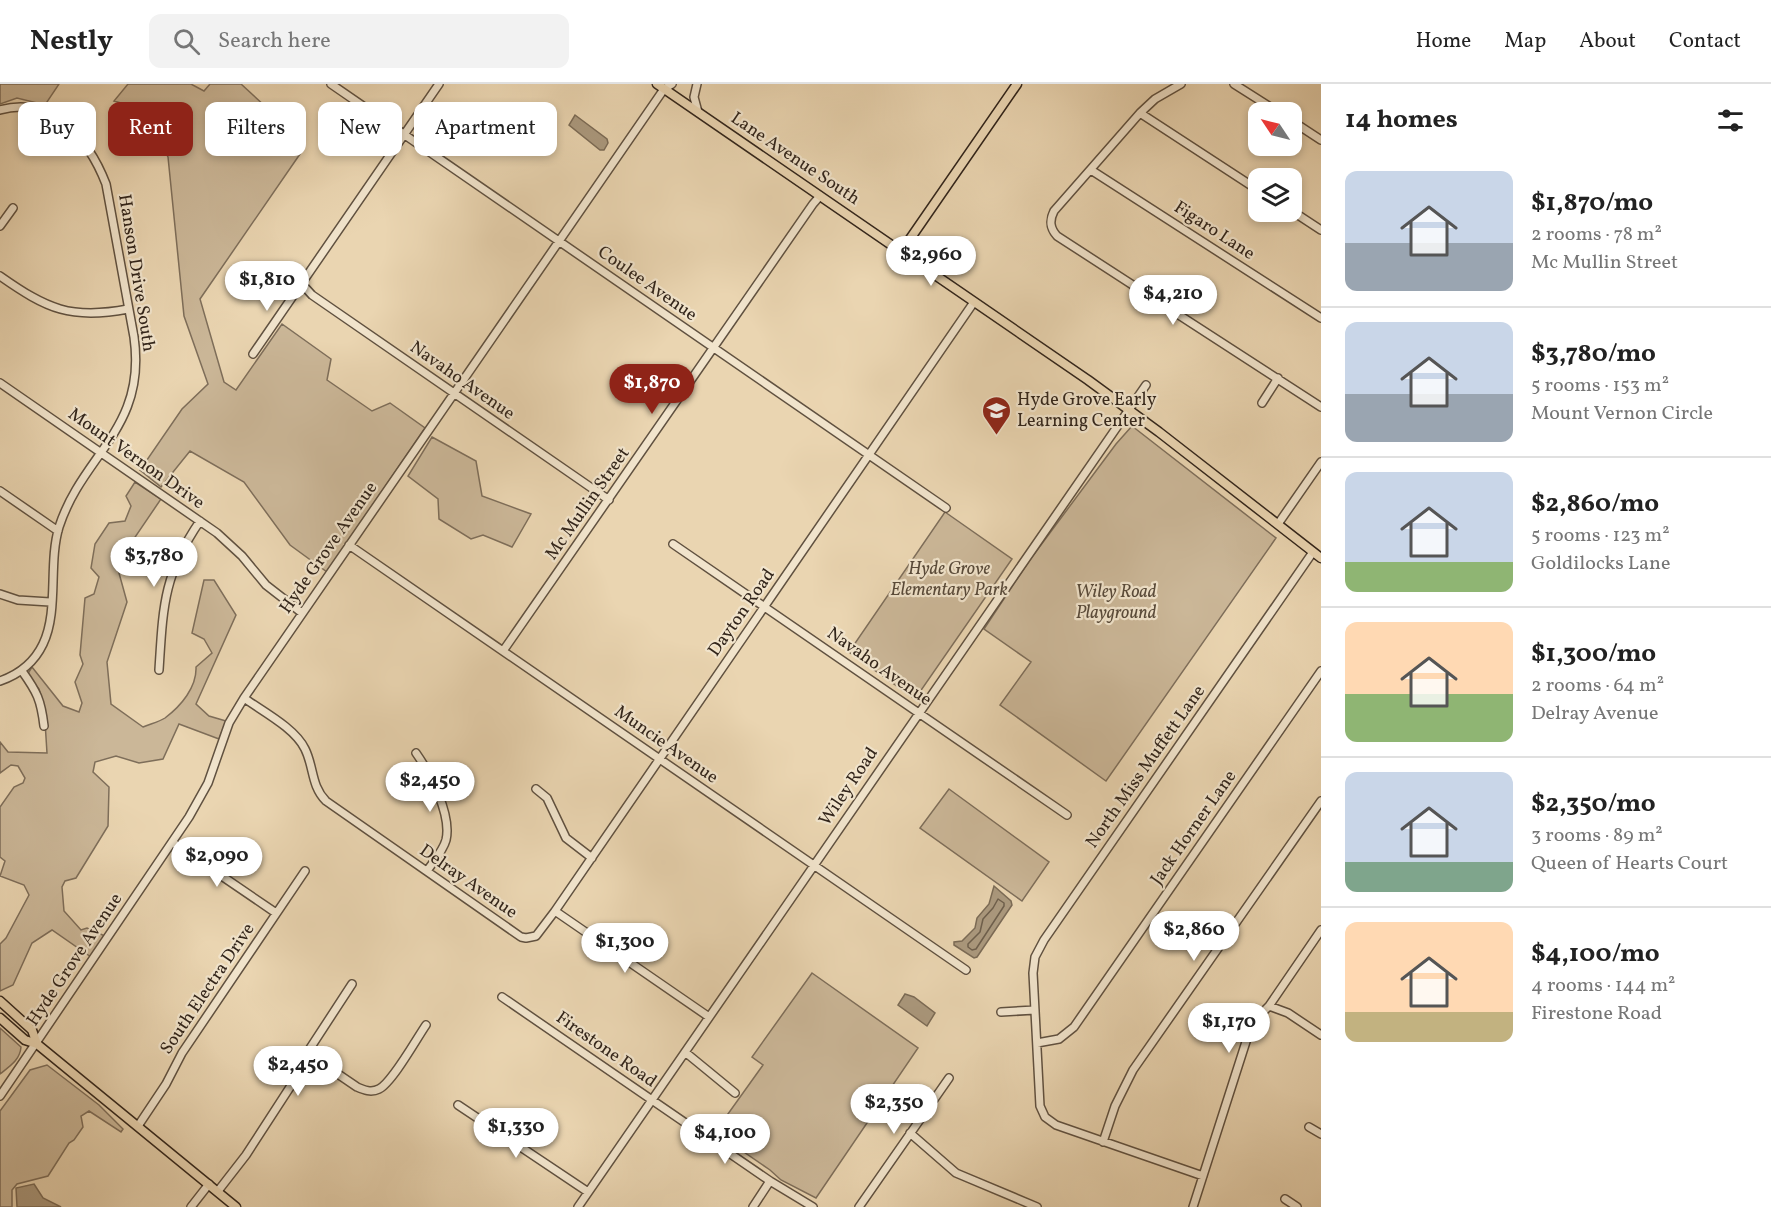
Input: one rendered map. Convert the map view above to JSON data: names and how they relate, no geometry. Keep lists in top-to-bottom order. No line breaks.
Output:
{"streets":{"main road":["Lane Avenue South"],"street":["Figaro Lane","Hanson Drive South","Coulee Avenue","Navaho Avenue","Mount Vernon Drive","Mc Mullin Street","Hyde Grove Avenue","Dayton Road","Muncie Avenue","North Miss Muffett Lane","Wiley Road","Jack Horner Lane","Delray Avenue","South Electra Drive","Firestone Road"]},"crossings":[["Lane Avenue South","Mc Mullin Street"],["Lane Avenue South","Hyde Grove Avenue"],["Lane Avenue South","Dayton Road"],["Lane Avenue South","North Miss Muffett Lane"],["Lane Avenue South","Wiley Road"],["Hanson Drive South","Mount Vernon Drive"],["Coulee Avenue","Mc Mullin Street"],["Coulee Avenue","Hyde Grove Avenue"],["Coulee Avenue","Dayton Road"],["Navaho Avenue","Mc Mullin Street"],["Navaho Avenue","Hyde Grove Avenue"],["Navaho Avenue","Dayton Road"],["Navaho Avenue","Wiley Road"],["Mount Vernon Drive","Hyde Grove Avenue"],["Mc Mullin Street","Muncie Avenue"],["Hyde Grove Avenue","Muncie Avenue"],["Hyde Grove Avenue","Delray Avenue"],["Dayton Road","Muncie Avenue"],["Dayton Road","Delray Avenue"],["Muncie Avenue","Wiley Road"],["North Miss Muffett Lane","Jack Horner Lane"],["Wiley Road","Firestone Road"]],"parks":["Hyde Grove Elementary Park","Wiley Road Playground"],"places":{"school or university":["Hyde Grove Early Learning Center"]},"north":"top left","page":{"header":"Nestly","search":"Search here","nav":["Home","Map","About","Contact"],"heading":"14 homes","chip":["Buy","Rent","Filters","New","Apartment"],"list":[{"name":"$1,870/mo","note":"2 rooms · 78 m² · Mc Mullin Street"},{"name":"$3,780/mo","note":"5 rooms · 153 m² · Mount Vernon Circle"},{"name":"$2,860/mo","note":"5 rooms · 123 m² · Goldilocks Lane"},{"name":"$1,300/mo","note":"2 rooms · 64 m² · Delray Avenue"},{"name":"$2,350/mo","note":"3 rooms · 89 m² · Queen of Hearts Court"},{"name":"$4,100/mo","note":"4 rooms · 144 m² · Firestone Road"}],"price":["$2,960","$1,810","$4,210","$1,870","$3,780","$2,450","$2,090","$2,860","$1,300","$1,170","$2,450","$2,350","$1,330","$4,100"]}}
